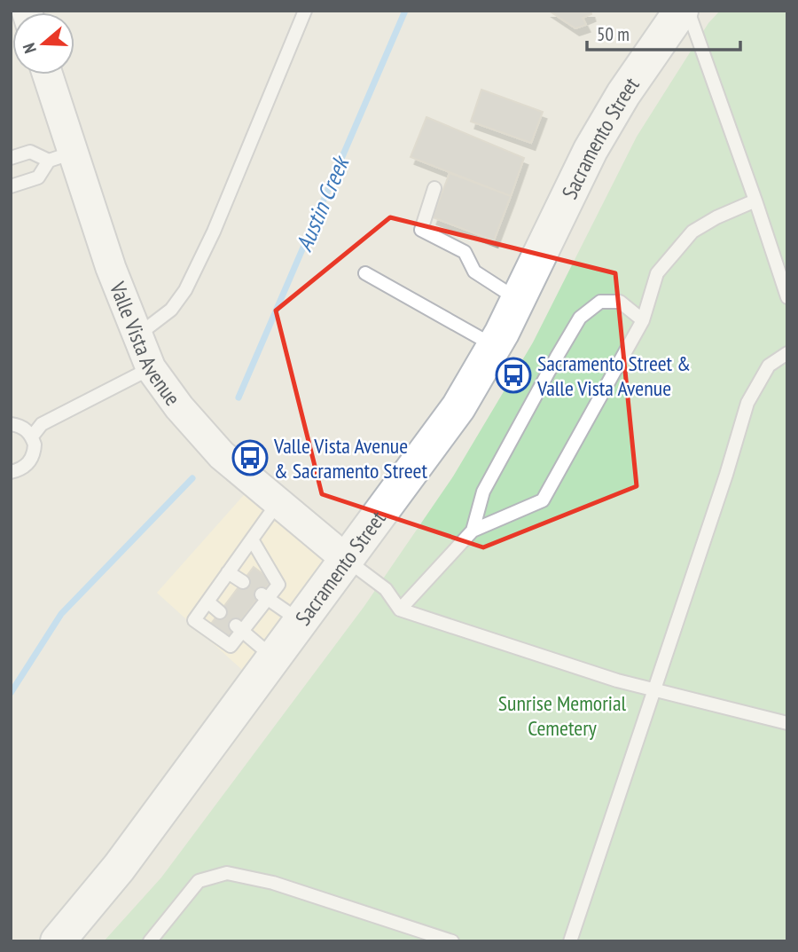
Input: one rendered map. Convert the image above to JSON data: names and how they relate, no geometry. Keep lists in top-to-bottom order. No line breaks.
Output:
{"streets":{"main road":["Sacramento Street"],"street":["Valle Vista Avenue"]},"crossings":[["Sacramento Street","Valle Vista Avenue"]],"water":["Austin Creek"],"parks":["Sunrise Memorial Cemetery"],"places":{"bus stop":["Sacramento Street & Valle Vista Avenue","Valle Vista Avenue & Sacramento Street"]},"scale_bar":"50 m","north":"left"}
